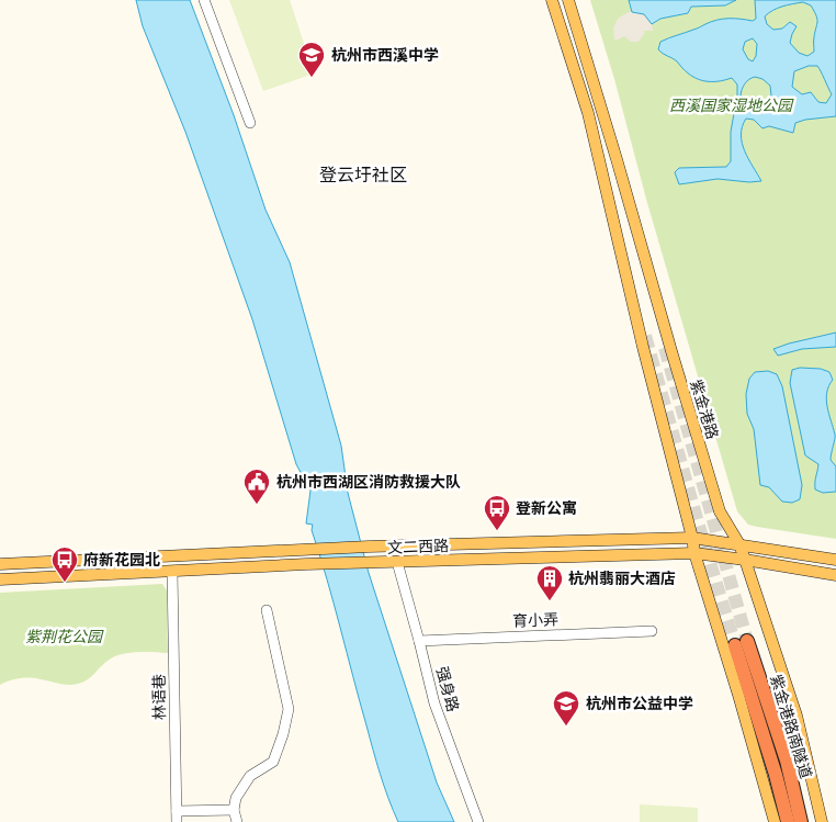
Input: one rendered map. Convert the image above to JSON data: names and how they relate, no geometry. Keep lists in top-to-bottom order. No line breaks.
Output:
{"streets":{"highway":["紫金港路南隧道"],"main road":["紫金港路","文二西路"],"street":["育小弄","强身路","林语巷"]},"crossings":[["紫金港路","文二西路"],["文二西路","强身路"],["文二西路","林语巷"],["育小弄","强身路"]],"districts":["登云圩社区"],"parks":["西溪国家湿地公园","紫荆花公园"],"places":{"school or university":["杭州市西溪中学","杭州市公益中学"],"public building":["杭州市西湖区消防救援大队"],"bus stop":["登新公寓","府新花园北"],"building":["杭州翡丽大酒店"]}}
